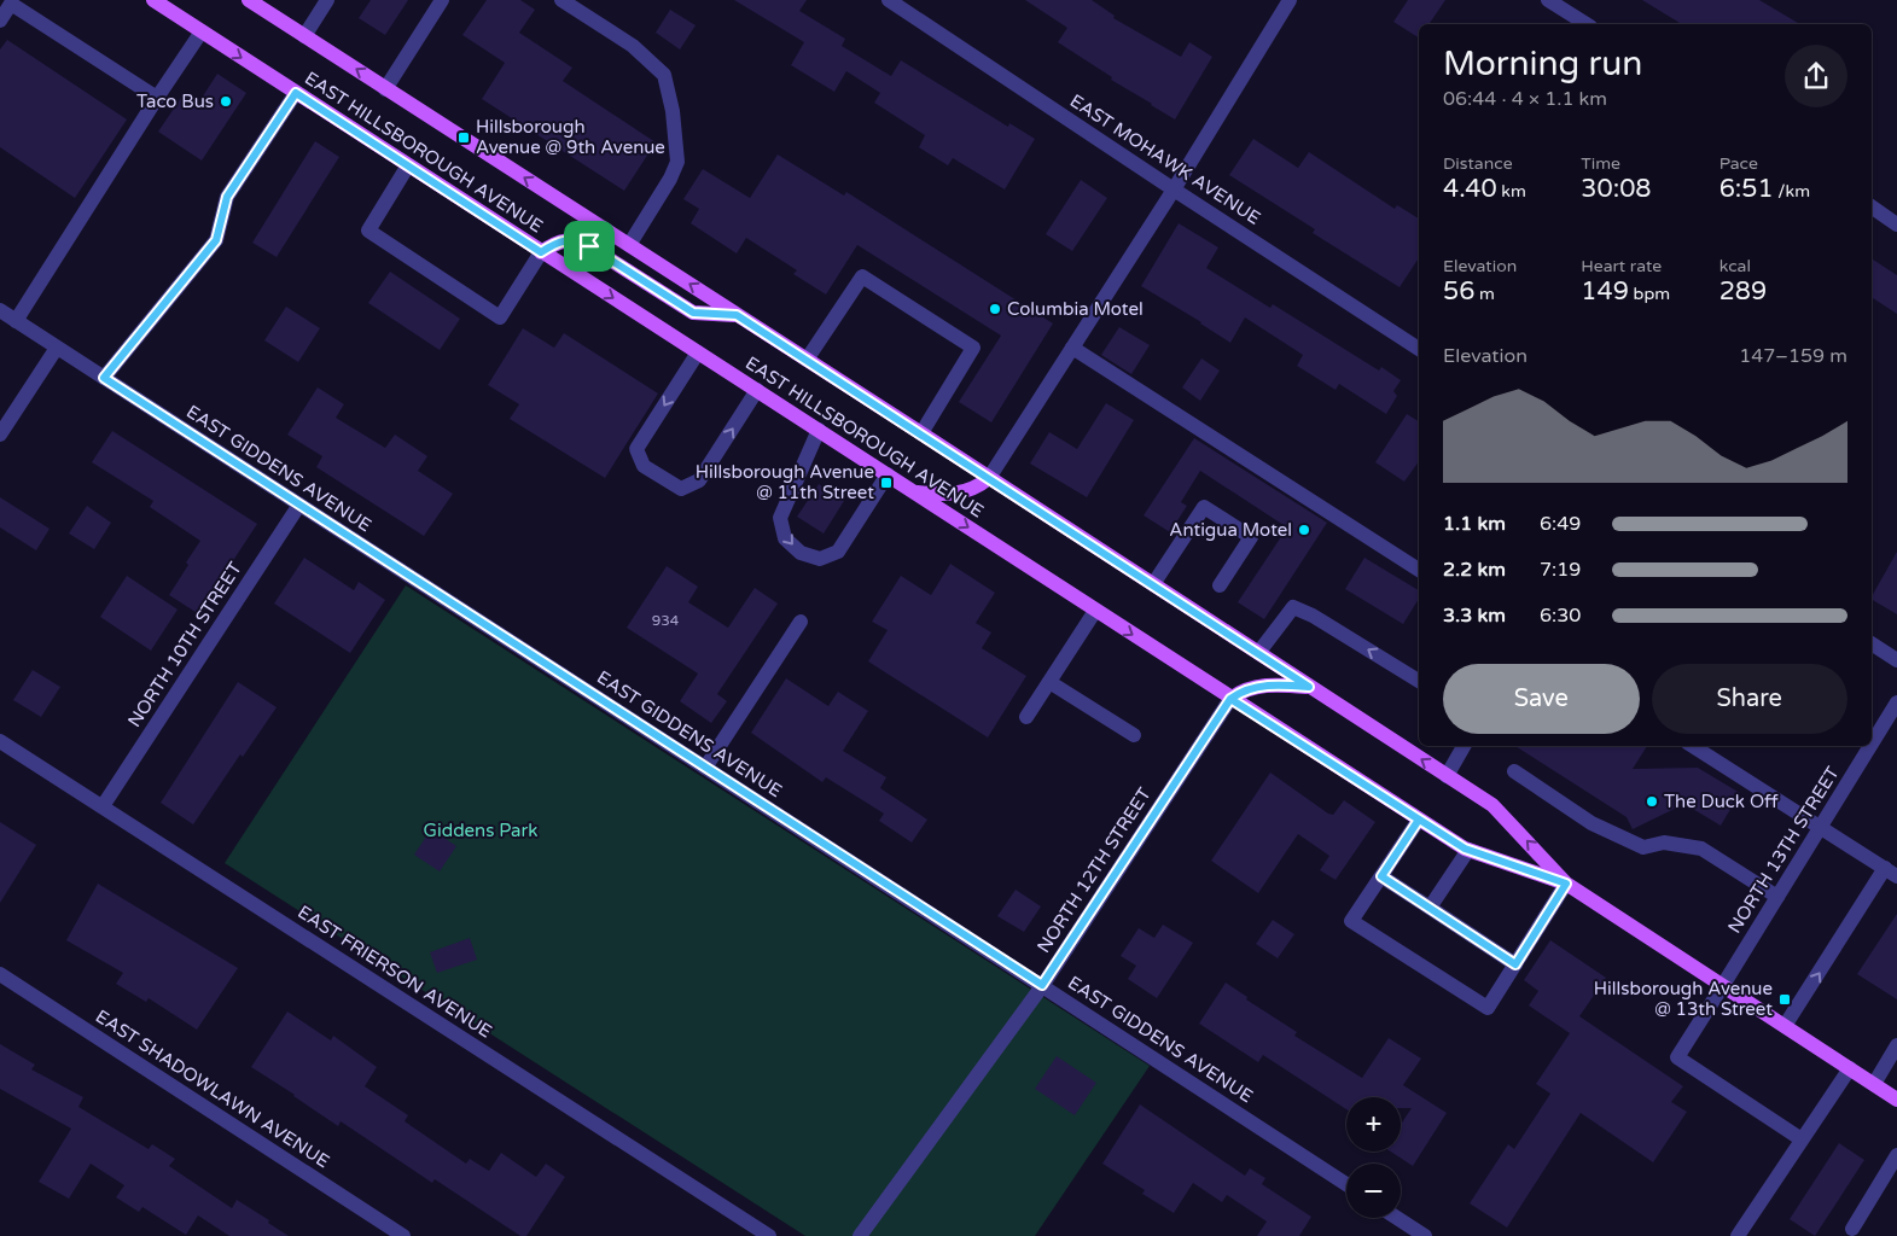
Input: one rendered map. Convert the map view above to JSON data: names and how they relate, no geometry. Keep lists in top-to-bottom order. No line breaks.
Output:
{"streets":{"main road":["EAST HILLSBOROUGH AVENUE"],"street":["EAST MOHAWK AVENUE","EAST GIDDENS AVENUE","NORTH 10TH STREET","NORTH 13TH STREET","NORTH 12TH STREET","EAST FRIERSON AVENUE","EAST SHADOWLAWN AVENUE"]},"crossings":[["EAST HILLSBOROUGH AVENUE","NORTH 13TH STREET"],["EAST HILLSBOROUGH AVENUE","NORTH 12TH STREET"],["EAST GIDDENS AVENUE","NORTH 10TH STREET"],["EAST GIDDENS AVENUE","NORTH 12TH STREET"],["NORTH 10TH STREET","EAST FRIERSON AVENUE"]],"parks":["Giddens Park"],"places":{"other":["Taco Bus","Columbia Motel","Antigua Motel","The Duck Off"],"transit":["Hillsborough Avenue @ 9th Avenue","Hillsborough Avenue @ 11th Street","Hillsborough Avenue @ 13th Street"]},"house_numbers":["934"],"page":{"heading":["Morning run","06:44 · 4 × 1.1 km"],"stats":[["Distance","4.40 km"],["Time","30:08"],["Pace","6:51 /km"],["Elevation","56 m"],["Heart rate","149 bpm"],["kcal","289"]],"chart":["Elevation","147–159 m"],"list":[{"name":"1.1 km","note":"6:49"},{"name":"2.2 km","note":"7:19"},{"name":"3.3 km","note":"6:30"}],"buttons":["Save","Share"],"map_buttons":["+","−"]}}
